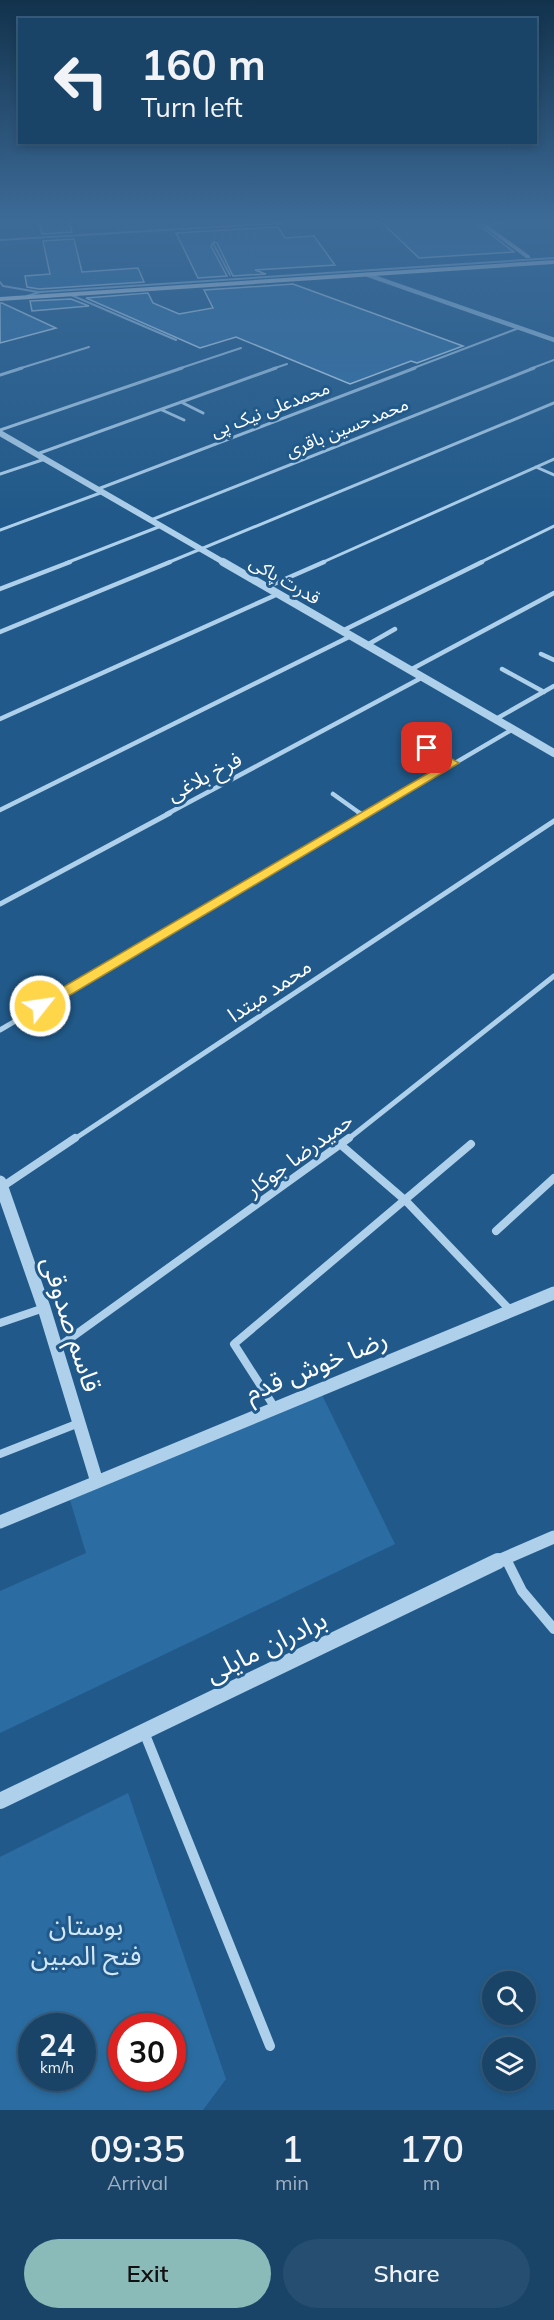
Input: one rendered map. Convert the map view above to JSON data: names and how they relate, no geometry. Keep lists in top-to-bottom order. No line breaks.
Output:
{"streets":{"street":["محمدعلی نیک پی","محمدحسین باقری","قدرت پاکی","فرخ بلاغی","محمد مبتدا","حمیدرضا جوکار","قاسم صدوقی","رضا خوش قدم","برادران مایلی"]},"crossings":[["محمدعلی نیک پی","قدرت پاکی"],["محمدحسین باقری","قدرت پاکی"],["قدرت پاکی","فرخ بلاغی"],["محمد مبتدا","قاسم صدوقی"],["حمیدرضا جوکار","قاسم صدوقی"],["قاسم صدوقی","رضا خوش قدم"]],"parks":["بوستان فتح المبین"],"page":{"turn":["160 m","Turn left"],"speed":"24 km/h","limit":"30","eta":["09:35","Arrival","1","min","170","m"],"buttons":["Exit","Share"]}}
